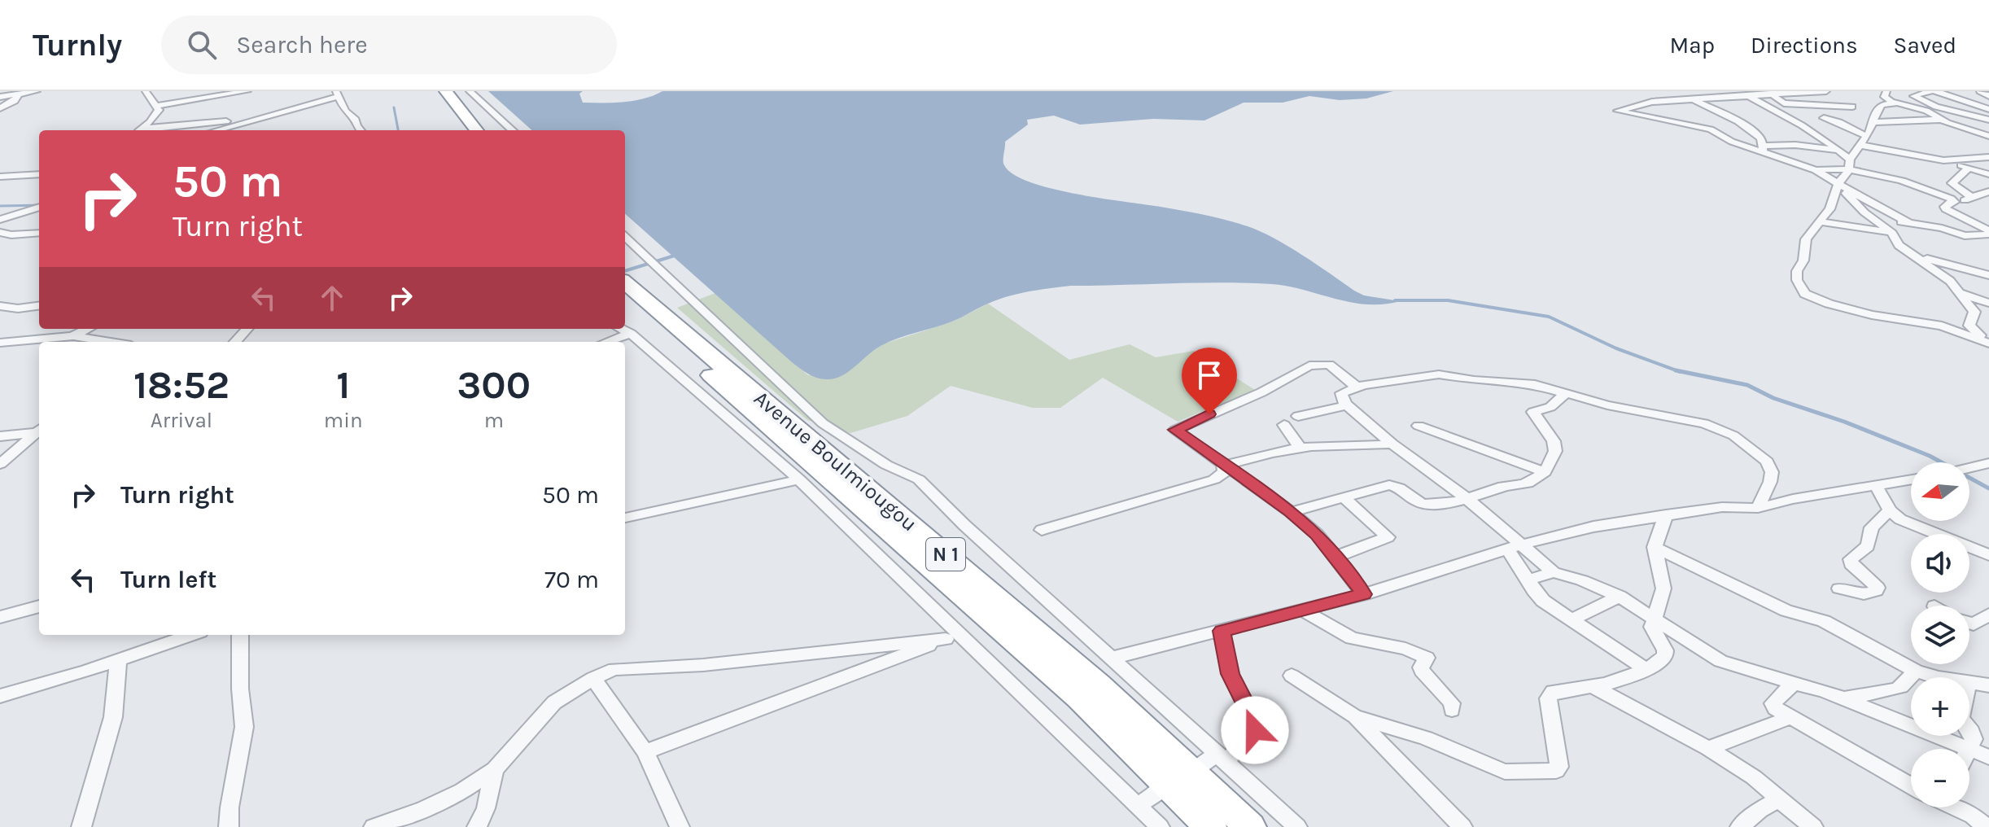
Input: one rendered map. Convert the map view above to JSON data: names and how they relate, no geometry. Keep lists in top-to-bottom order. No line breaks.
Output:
{"streets":{"highway":["Avenue Boulmiougou","N 1"]},"north":"left","page":{"header":"Turnly","search":"Search here","nav":["Map","Directions","Saved"],"turn":["50 m","Turn right"],"eta":["18:52","Arrival","1","min","300","m"],"list":[{"name":"Turn right","value":"50 m"},{"name":"Turn left","value":"70 m"}],"map_buttons":["+","−"]}}
